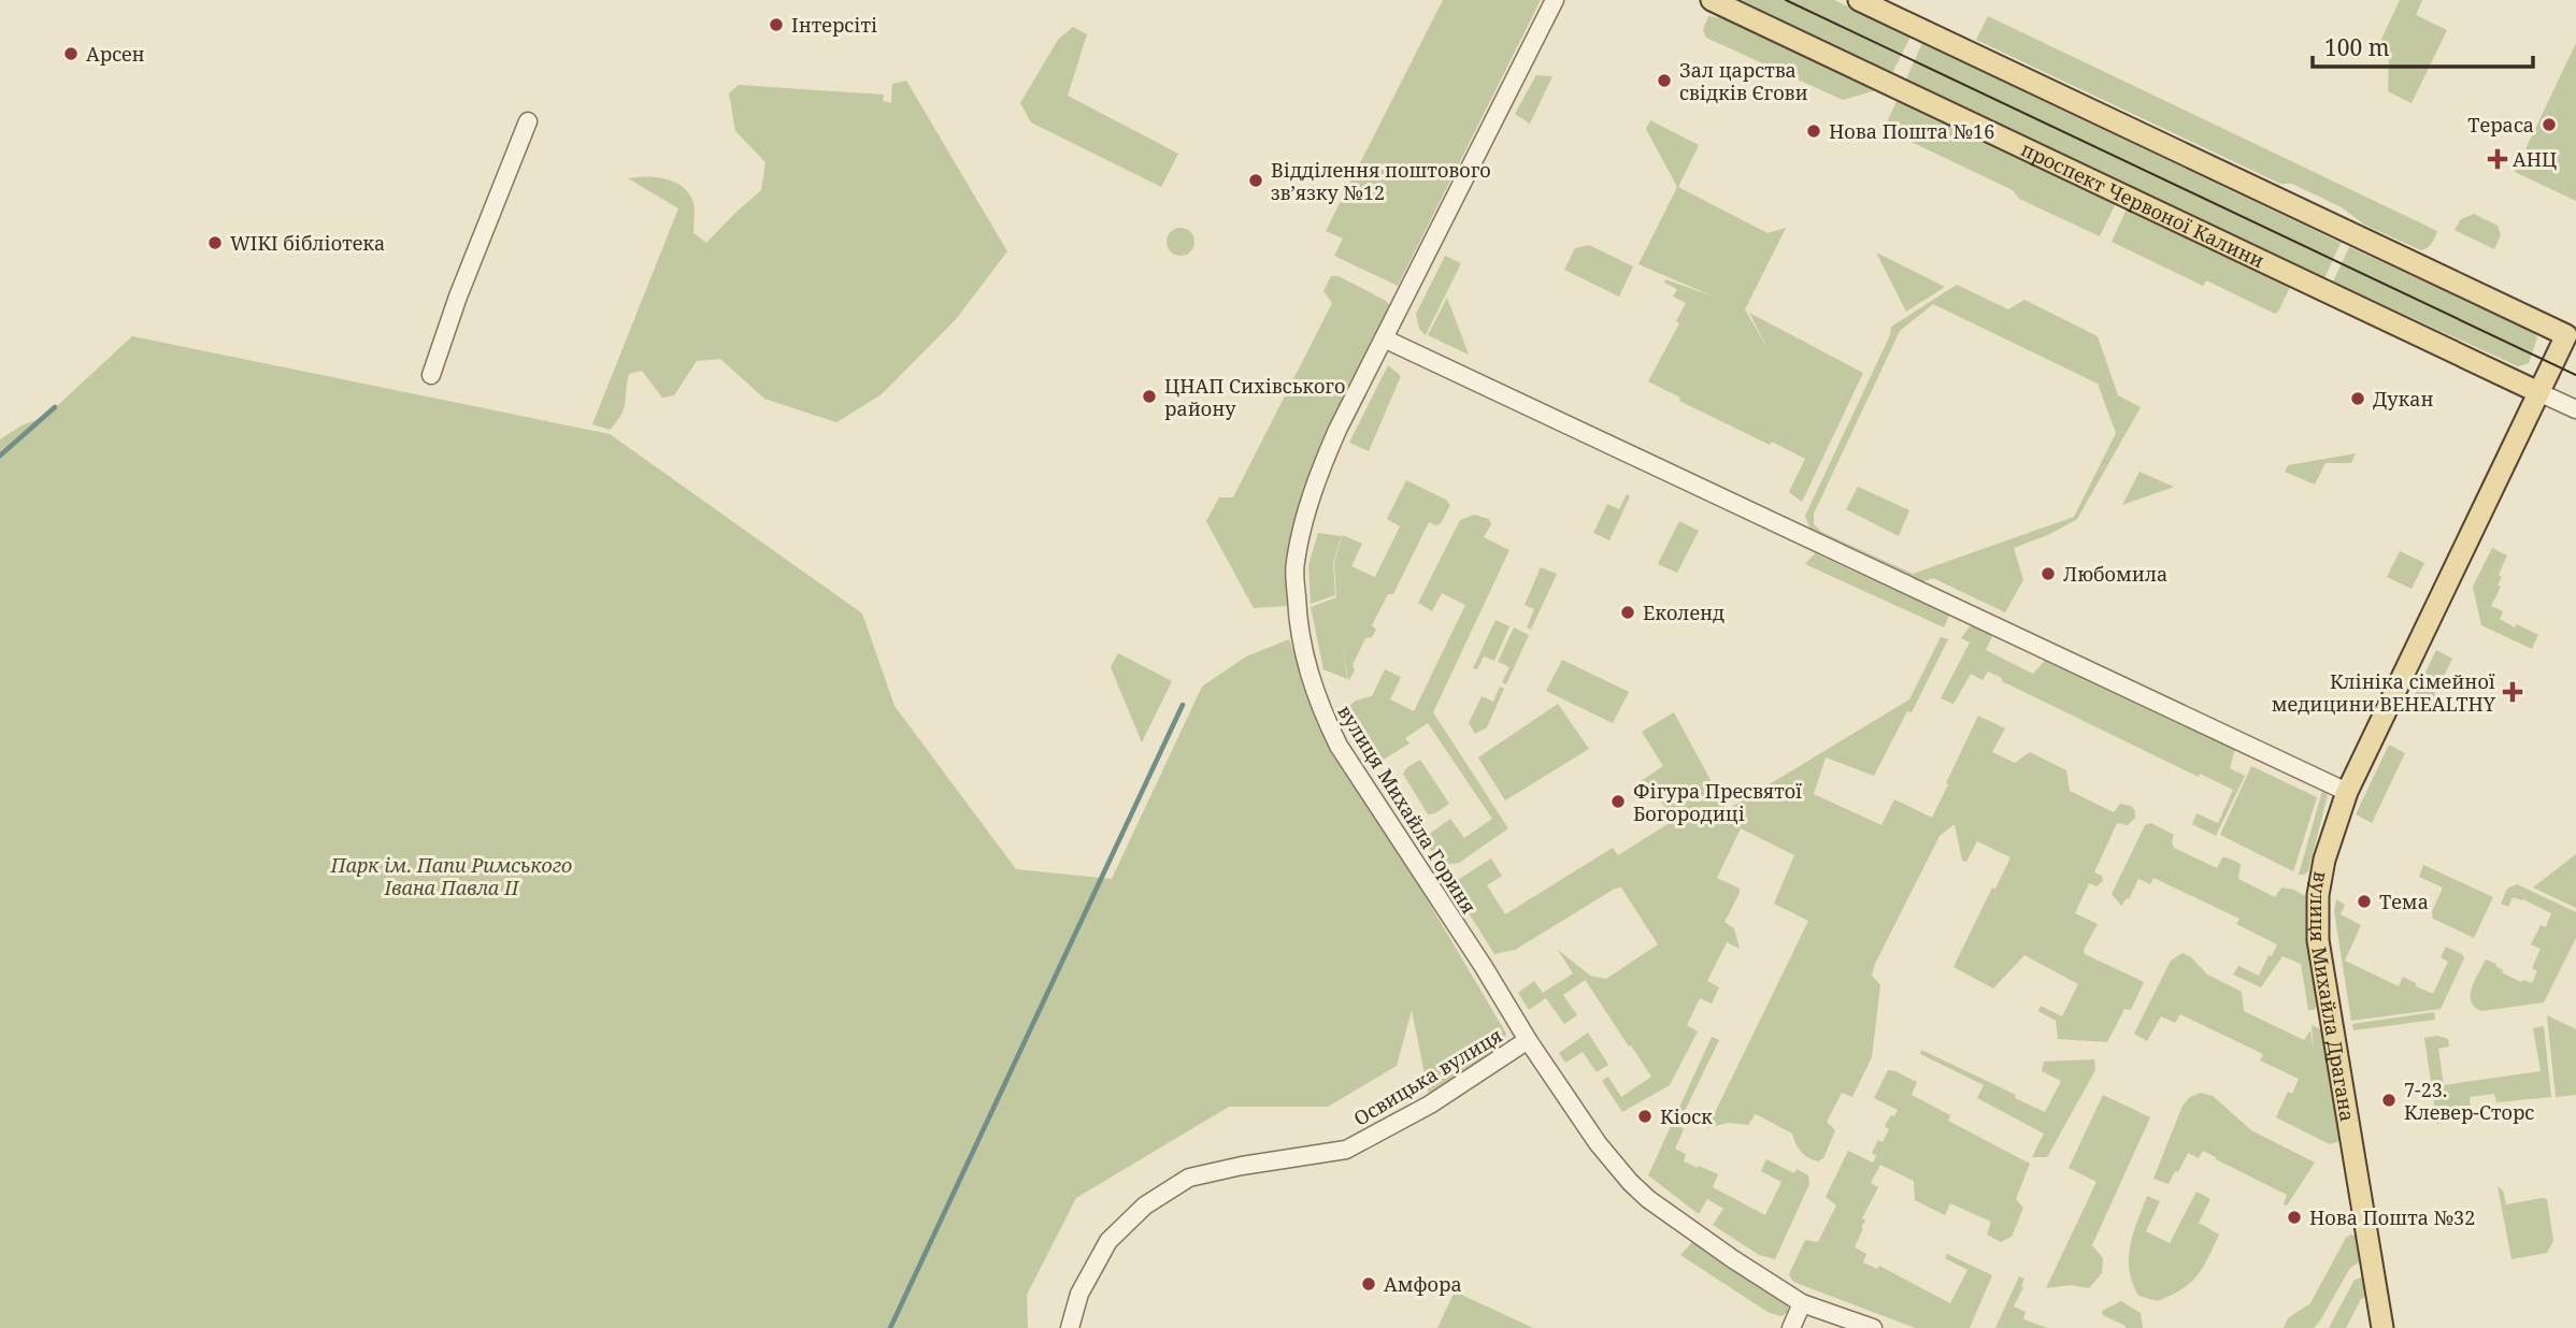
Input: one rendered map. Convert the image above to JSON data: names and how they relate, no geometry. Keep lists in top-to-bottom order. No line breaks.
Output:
{"streets":{"main road":["проспект Червоної Калини","вулиця Михайла Драгана"],"street":["вулиця Михайла Гориня","Освицька вулиця"]},"crossings":[["проспект Червоної Калини","вулиця Михайла Драгана"],["вулиця Михайла Гориня","Освицька вулиця"]],"parks":["Парк ім. Папи Римського Івана Павла ІІ"],"places":{"other":["Інтерсіті","Арсен","Зал царства свідків Єгови","Тераса","Нова Пошта №16","Відділення поштового зв’язку №12","WIKI бібліотека","ЦНАП Сихівського району","Дукан","Любомила","Еколенд","Фігура Пресвятої Богородиці","Тема","7-23. Клевер-Сторс","Кіоск","Нова Пошта №32","Амфора"],"health":["АНЦ","Клініка сімейної медицини BEHEALTHY"]},"scale_bar":"100 m"}
